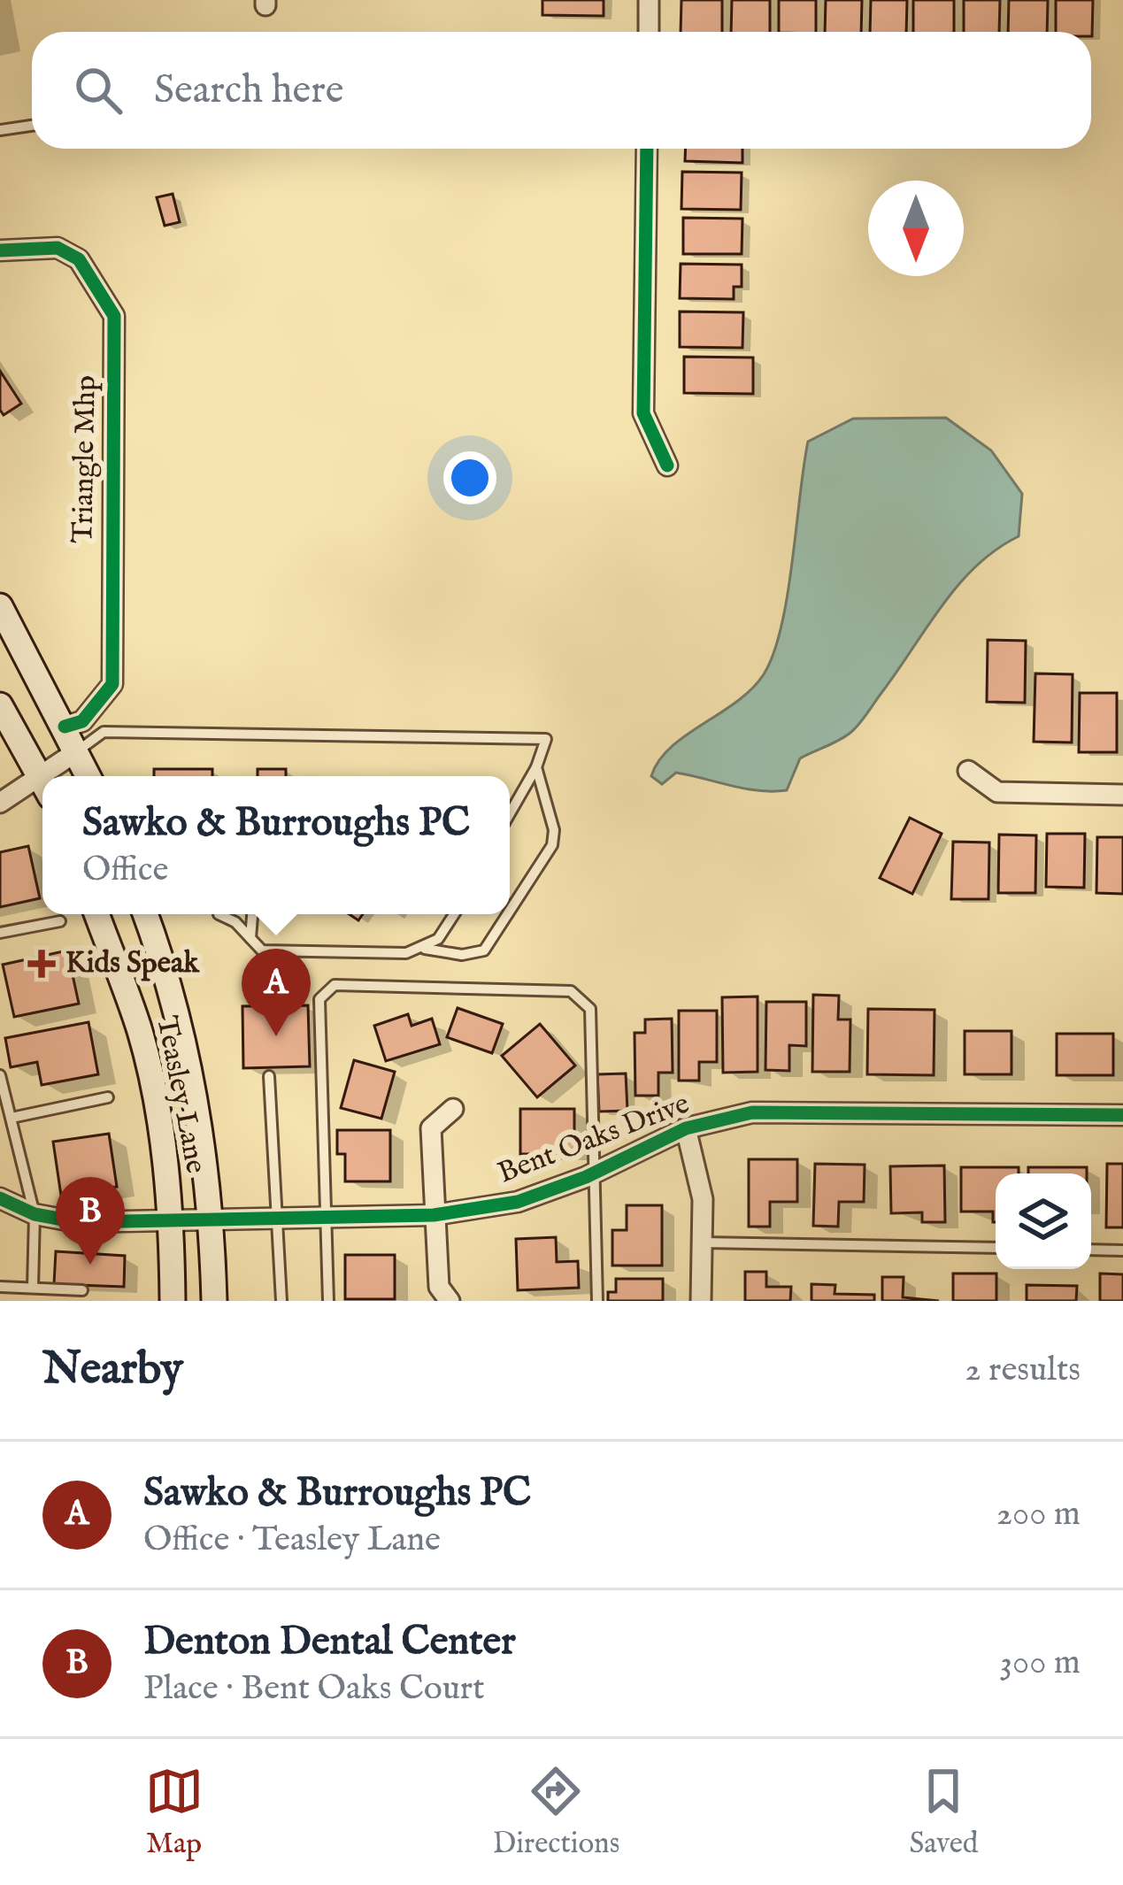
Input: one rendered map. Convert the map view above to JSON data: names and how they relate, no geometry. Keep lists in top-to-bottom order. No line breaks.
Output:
{"streets":{"main road":["Teasley Lane"],"street":["Triangle Mhp","Bent Oaks Drive"]},"crossings":[["Teasley Lane","Bent Oaks Drive"]],"places":{"health":["Kids Speak"]},"north":"bottom","page":{"search":"Search here","popup":["Sawko & Burroughs PC","Office"],"pins":["A","B"],"heading":["Nearby","2 results"],"list":[{"mark":"A","name":"Sawko & Burroughs PC","note":"Office · Teasley Lane","value":"200 m"},{"mark":"B","name":"Denton Dental Center","note":"Place · Bent Oaks Court","value":"300 m"}],"nav":["Map","Directions","Saved"]}}
